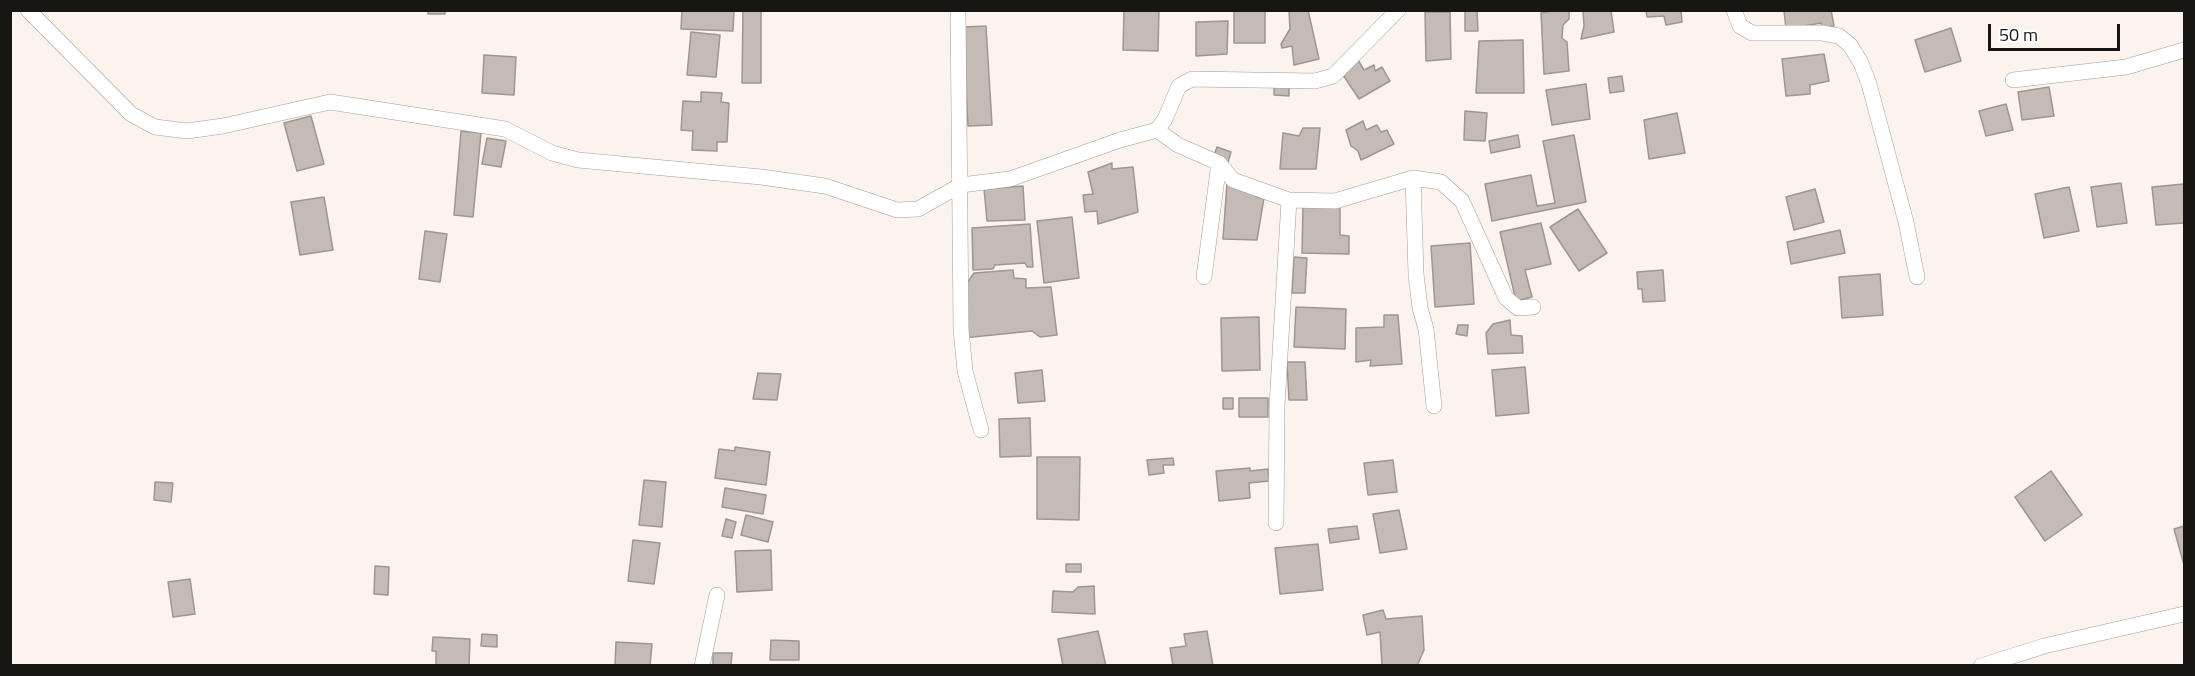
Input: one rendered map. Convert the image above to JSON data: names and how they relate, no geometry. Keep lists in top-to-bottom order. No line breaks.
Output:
{"scale_bar":"50 m"}
